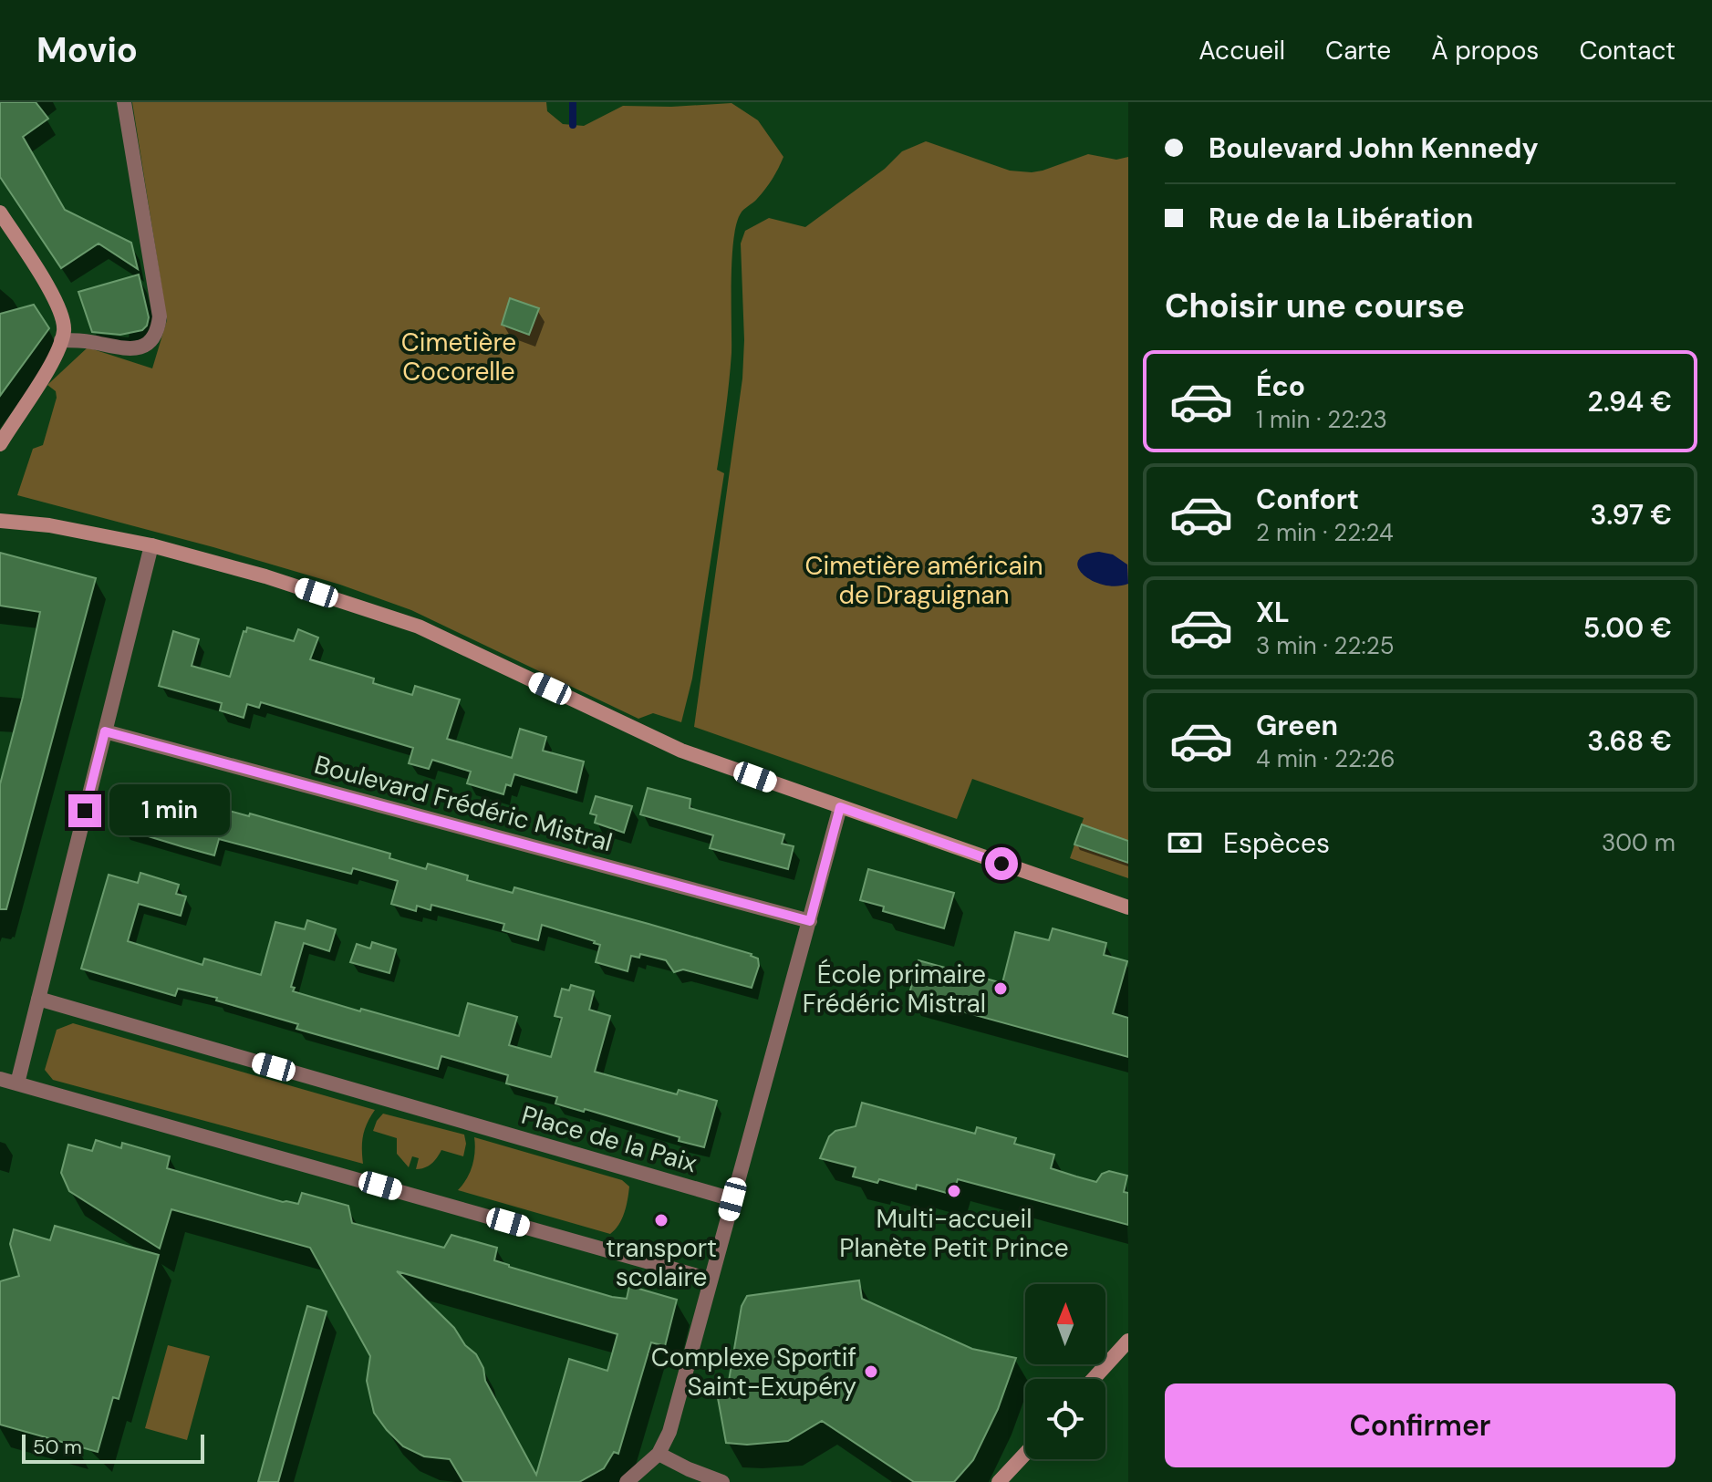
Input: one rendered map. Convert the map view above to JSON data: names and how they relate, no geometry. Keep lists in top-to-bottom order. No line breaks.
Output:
{"streets":{"street":["Boulevard Frédéric Mistral","Place de la Paix"]},"parks":["Cimetière Cocorelle","Cimetière américain de Draguignan"],"places":["École primaire Frédéric Mistral","Multi-accueil Planète Petit Prince","transport scolaire","Complexe Sportif Saint-Exupéry"],"scale_bar":"50 m","north":"top","page":{"header":"Movio","nav":["Accueil","Carte","À propos","Contact"],"banner":["Boulevard John Kennedy","Rue de la Libération"],"heading":"Choisir une course","list":[{"name":"Éco","note":"1 min · 22:23","value":"2.94 €"},{"name":"Confort","note":"2 min · 22:24","value":"3.97 €"},{"name":"XL","note":"3 min · 22:25","value":"5.00 €"},{"name":"Green","note":"4 min · 22:26","value":"3.68 €"}],"bubble":"1 min","pay":["Espèces","300 m"],"buttons":"Confirmer","scale":"50 m"}}
